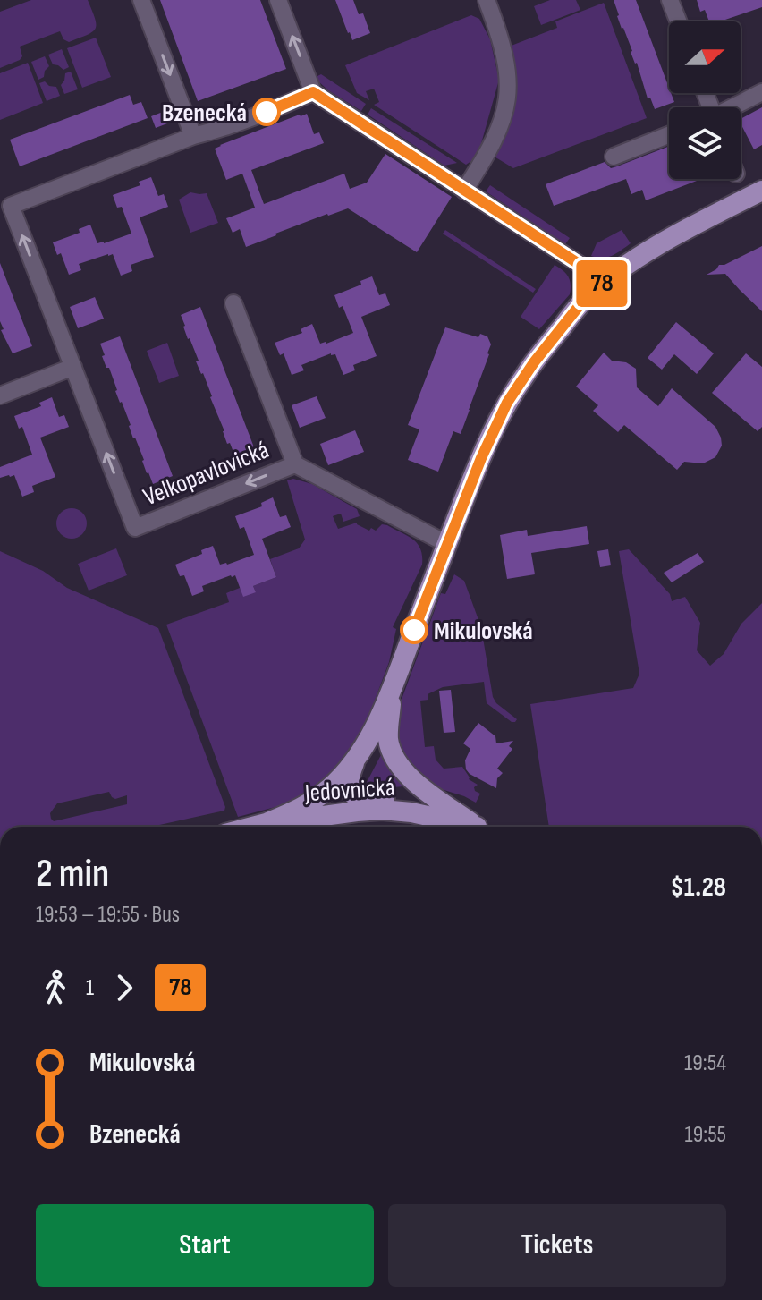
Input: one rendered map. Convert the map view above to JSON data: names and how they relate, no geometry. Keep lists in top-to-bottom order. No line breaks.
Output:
{"streets":{"main road":["Jedovnická"],"street":["Velkopavlovická"]},"places":["Bzenecká","Mikulovská"],"lines":["bus line 78"],"north":"right","page":{"on_map":"78","heading":["2 min","19:53 – 19:55 · Bus","$1.28"],"legs":["1","78"],"list":[{"name":"Mikulovská","value":"19:54"},{"name":"Bzenecká","value":"19:55"}],"buttons":["Start","Tickets"]}}
